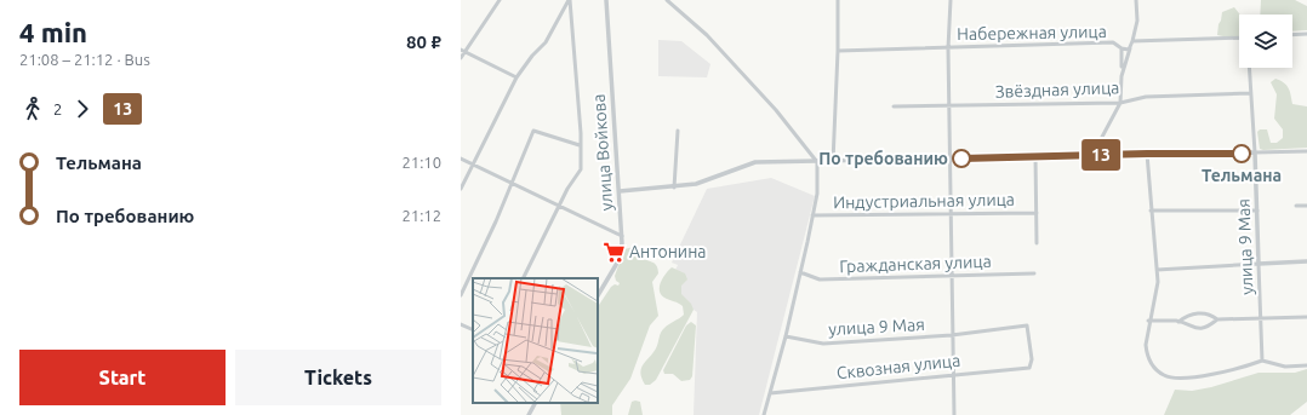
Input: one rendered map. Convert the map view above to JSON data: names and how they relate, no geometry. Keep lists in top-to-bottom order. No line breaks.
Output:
{"streets":{"street":["Набережная улица","Звёздная улица","улица Войкова","Индустриальная улица","улица 9 Мая","Гражданская улица","Сквозная улица"]},"crossings":[["Звёздная улица","улица 9 Мая"],["улица 9 Мая","Сквозная улица"]],"places":{"other":["Тельмана","По требованию"],"supermarket":["Антонина"]},"lines":["bus line 13"],"page":{"heading":["4 min","21:08 – 21:12 · Bus","80 ₽"],"on_map":"13","legs":["2","13"],"list":[{"name":"Тельмана","value":"21:10"},{"name":"По требованию","value":"21:12"}],"buttons":["Start","Tickets"]}}
